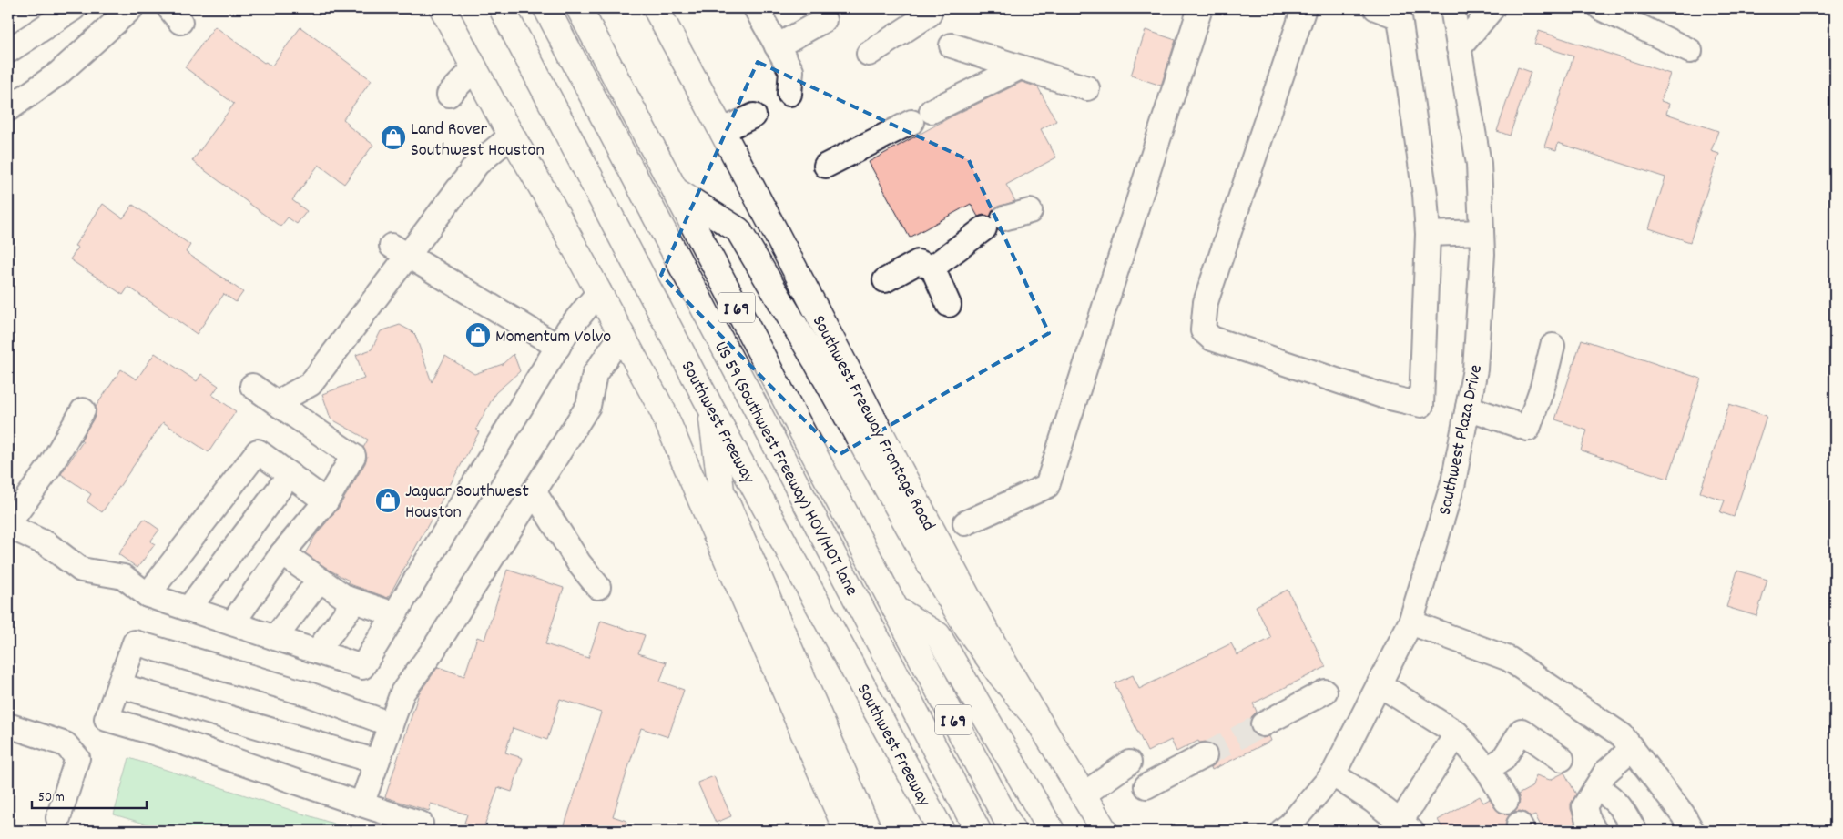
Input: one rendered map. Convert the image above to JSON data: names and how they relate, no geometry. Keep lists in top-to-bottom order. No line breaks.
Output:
{"streets":{"main road":["I 69","Southwest Freeway","Southwest Freeway Frontage Road","US 59 (Southwest Freeway) HOV/HOT lane"],"street":["Southwest Plaza Drive"]},"places":{"shop":["Land Rover Southwest Houston","Momentum Volvo","Jaguar Southwest Houston"]},"scale_bar":"50 m"}
